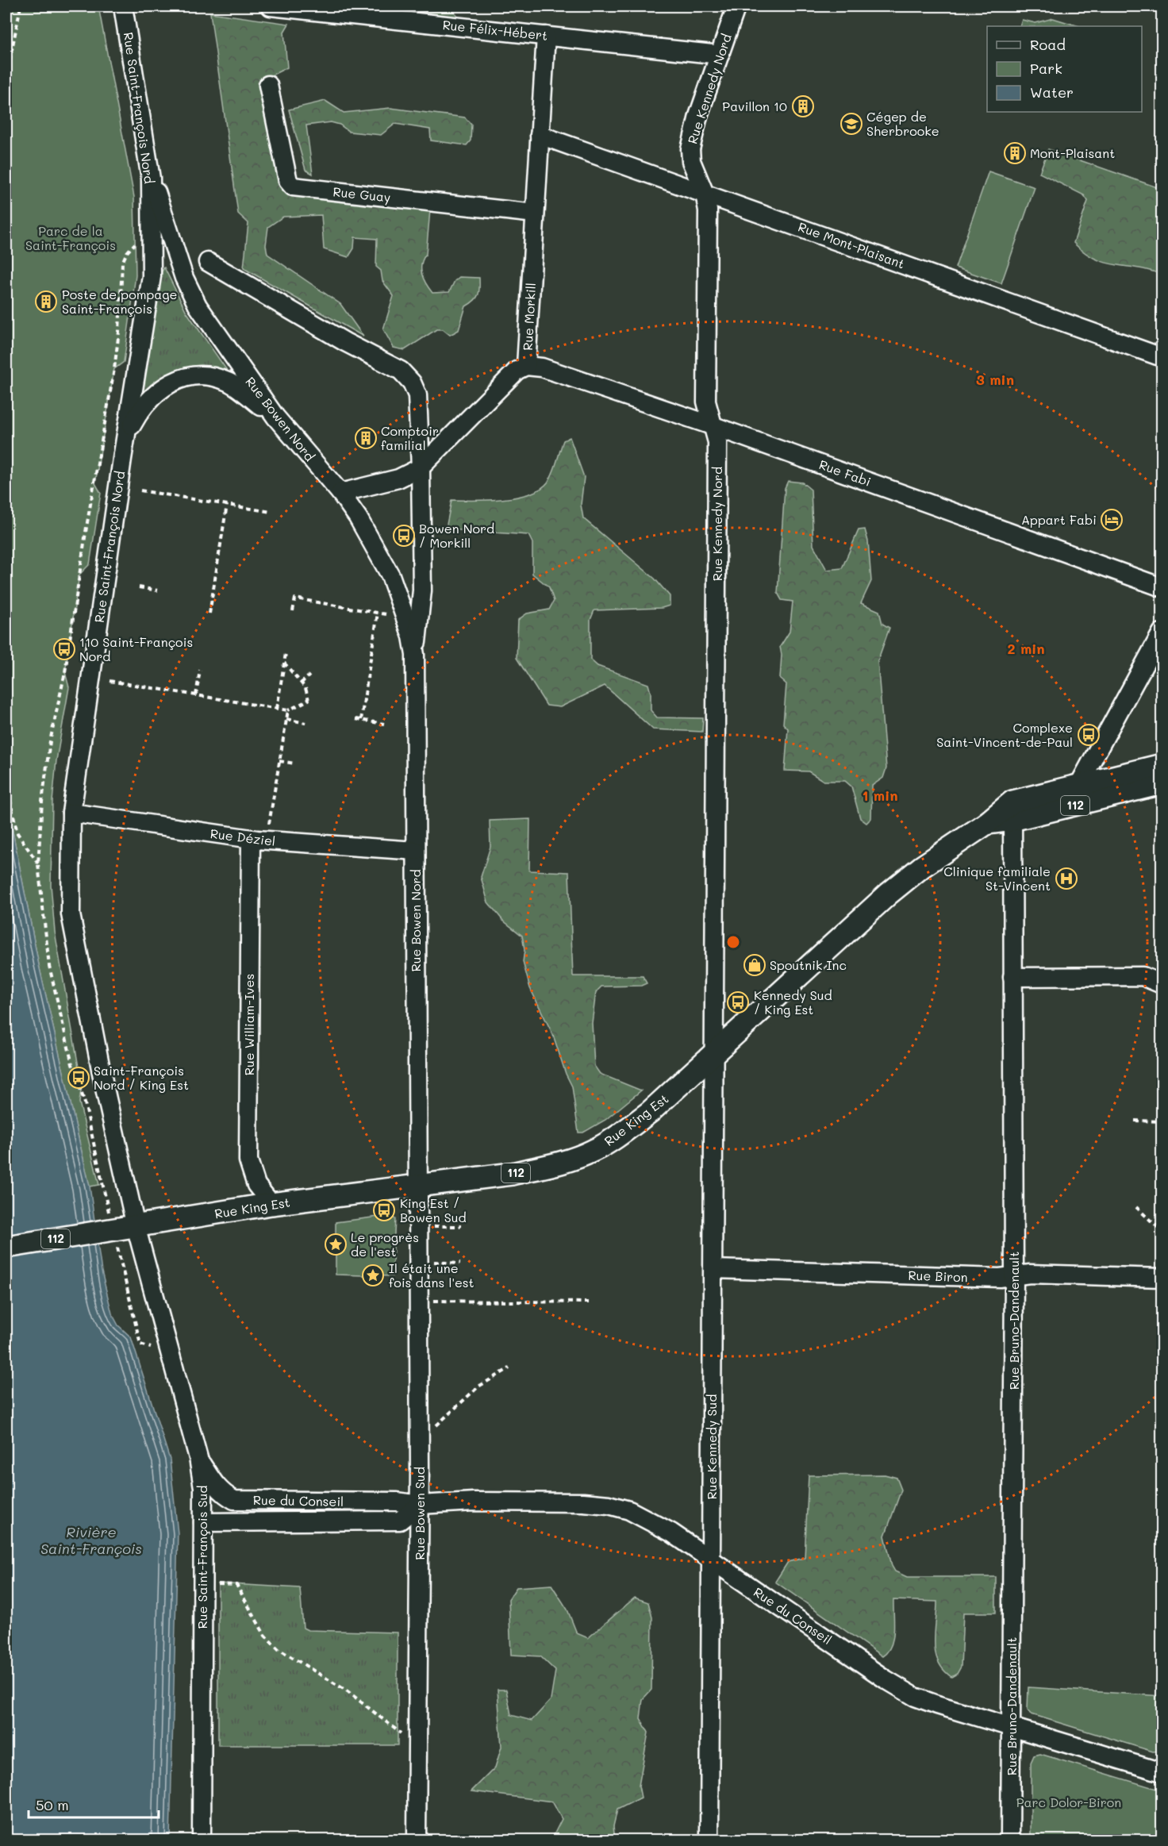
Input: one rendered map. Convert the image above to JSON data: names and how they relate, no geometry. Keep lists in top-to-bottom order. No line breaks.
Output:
{"streets":{"main road":["112","Rue King Est"],"street":["Rue Félix-Hébert","Rue Kennedy Nord","Rue Saint-François Nord","Rue Guay","Rue Mont-Plaisant","Rue Morkill","Rue Bowen Nord","Rue Fabi","Rue Déziel","Rue William-Ives","Rue Biron","Rue Bruno-Dandenault","Rue Kennedy Sud","Rue du Conseil","Rue Bowen Sud","Rue Saint-François Sud"]},"crossings":[["Rue Félix-Hébert","Rue Kennedy Nord"],["Rue Félix-Hébert","Rue Morkill"],["Rue Kennedy Nord","Rue Mont-Plaisant"],["Rue Kennedy Nord","Rue Fabi"],["Rue Kennedy Nord","Rue King Est"],["Rue Kennedy Nord","Rue Kennedy Sud"],["Rue Saint-François Nord","Rue Bowen Nord"],["Rue Saint-François Nord","112"],["Rue Saint-François Nord","Rue Déziel"],["Rue Saint-François Nord","Rue King Est"],["Rue Saint-François Nord","Rue Saint-François Sud"],["Rue Guay","Rue Morkill"],["Rue Mont-Plaisant","Rue Morkill"],["Rue Morkill","Rue Bowen Nord"],["Rue Morkill","Rue Fabi"],["Rue Bowen Nord","Rue Déziel"],["Rue Bowen Nord","Rue King Est"],["Rue Bowen Nord","Rue Bowen Sud"],["112","Rue King Est"],["112","Rue Saint-François Sud"],["Rue Déziel","Rue William-Ives"],["Rue William-Ives","Rue King Est"],["Rue King Est","Rue Bruno-Dandenault"],["Rue King Est","Rue Kennedy Sud"],["Rue King Est","Rue Bowen Sud"],["Rue King Est","Rue Saint-François Sud"],["Rue Biron","Rue Bruno-Dandenault"],["Rue Biron","Rue Kennedy Sud"],["Rue Bruno-Dandenault","Rue du Conseil"],["Rue Kennedy Sud","Rue du Conseil"],["Rue du Conseil","Rue Bowen Sud"],["Rue du Conseil","Rue Saint-François Sud"]],"water":["Rivière Saint-François"],"parks":["Parc de la Saint-François","Parc Dolor-Biron"],"places":{"building":["Pavillon 10","Mont-Plaisant","Poste de pompage Saint-François","Comptoir familial"],"school or university":["Cégep de Sherbrooke"],"hotel":["Appart Fabi"],"bus stop":["Bowen Nord / Morkill","110 Saint-François Nord","Complexe Saint-Vincent-de-Paul","Kennedy Sud / King Est","Saint-François Nord / King Est","King Est / Bowen Sud"],"hospital":["Clinique familiale St-Vincent"],"shop":["Spoutnik Inc"],"place":["Le progrès de l'est","Il était une fois dans l'est"]},"legend":["Road","Park","Water"],"scale_bar":"50 m","rings":["3 min","2 min","1 min"]}
